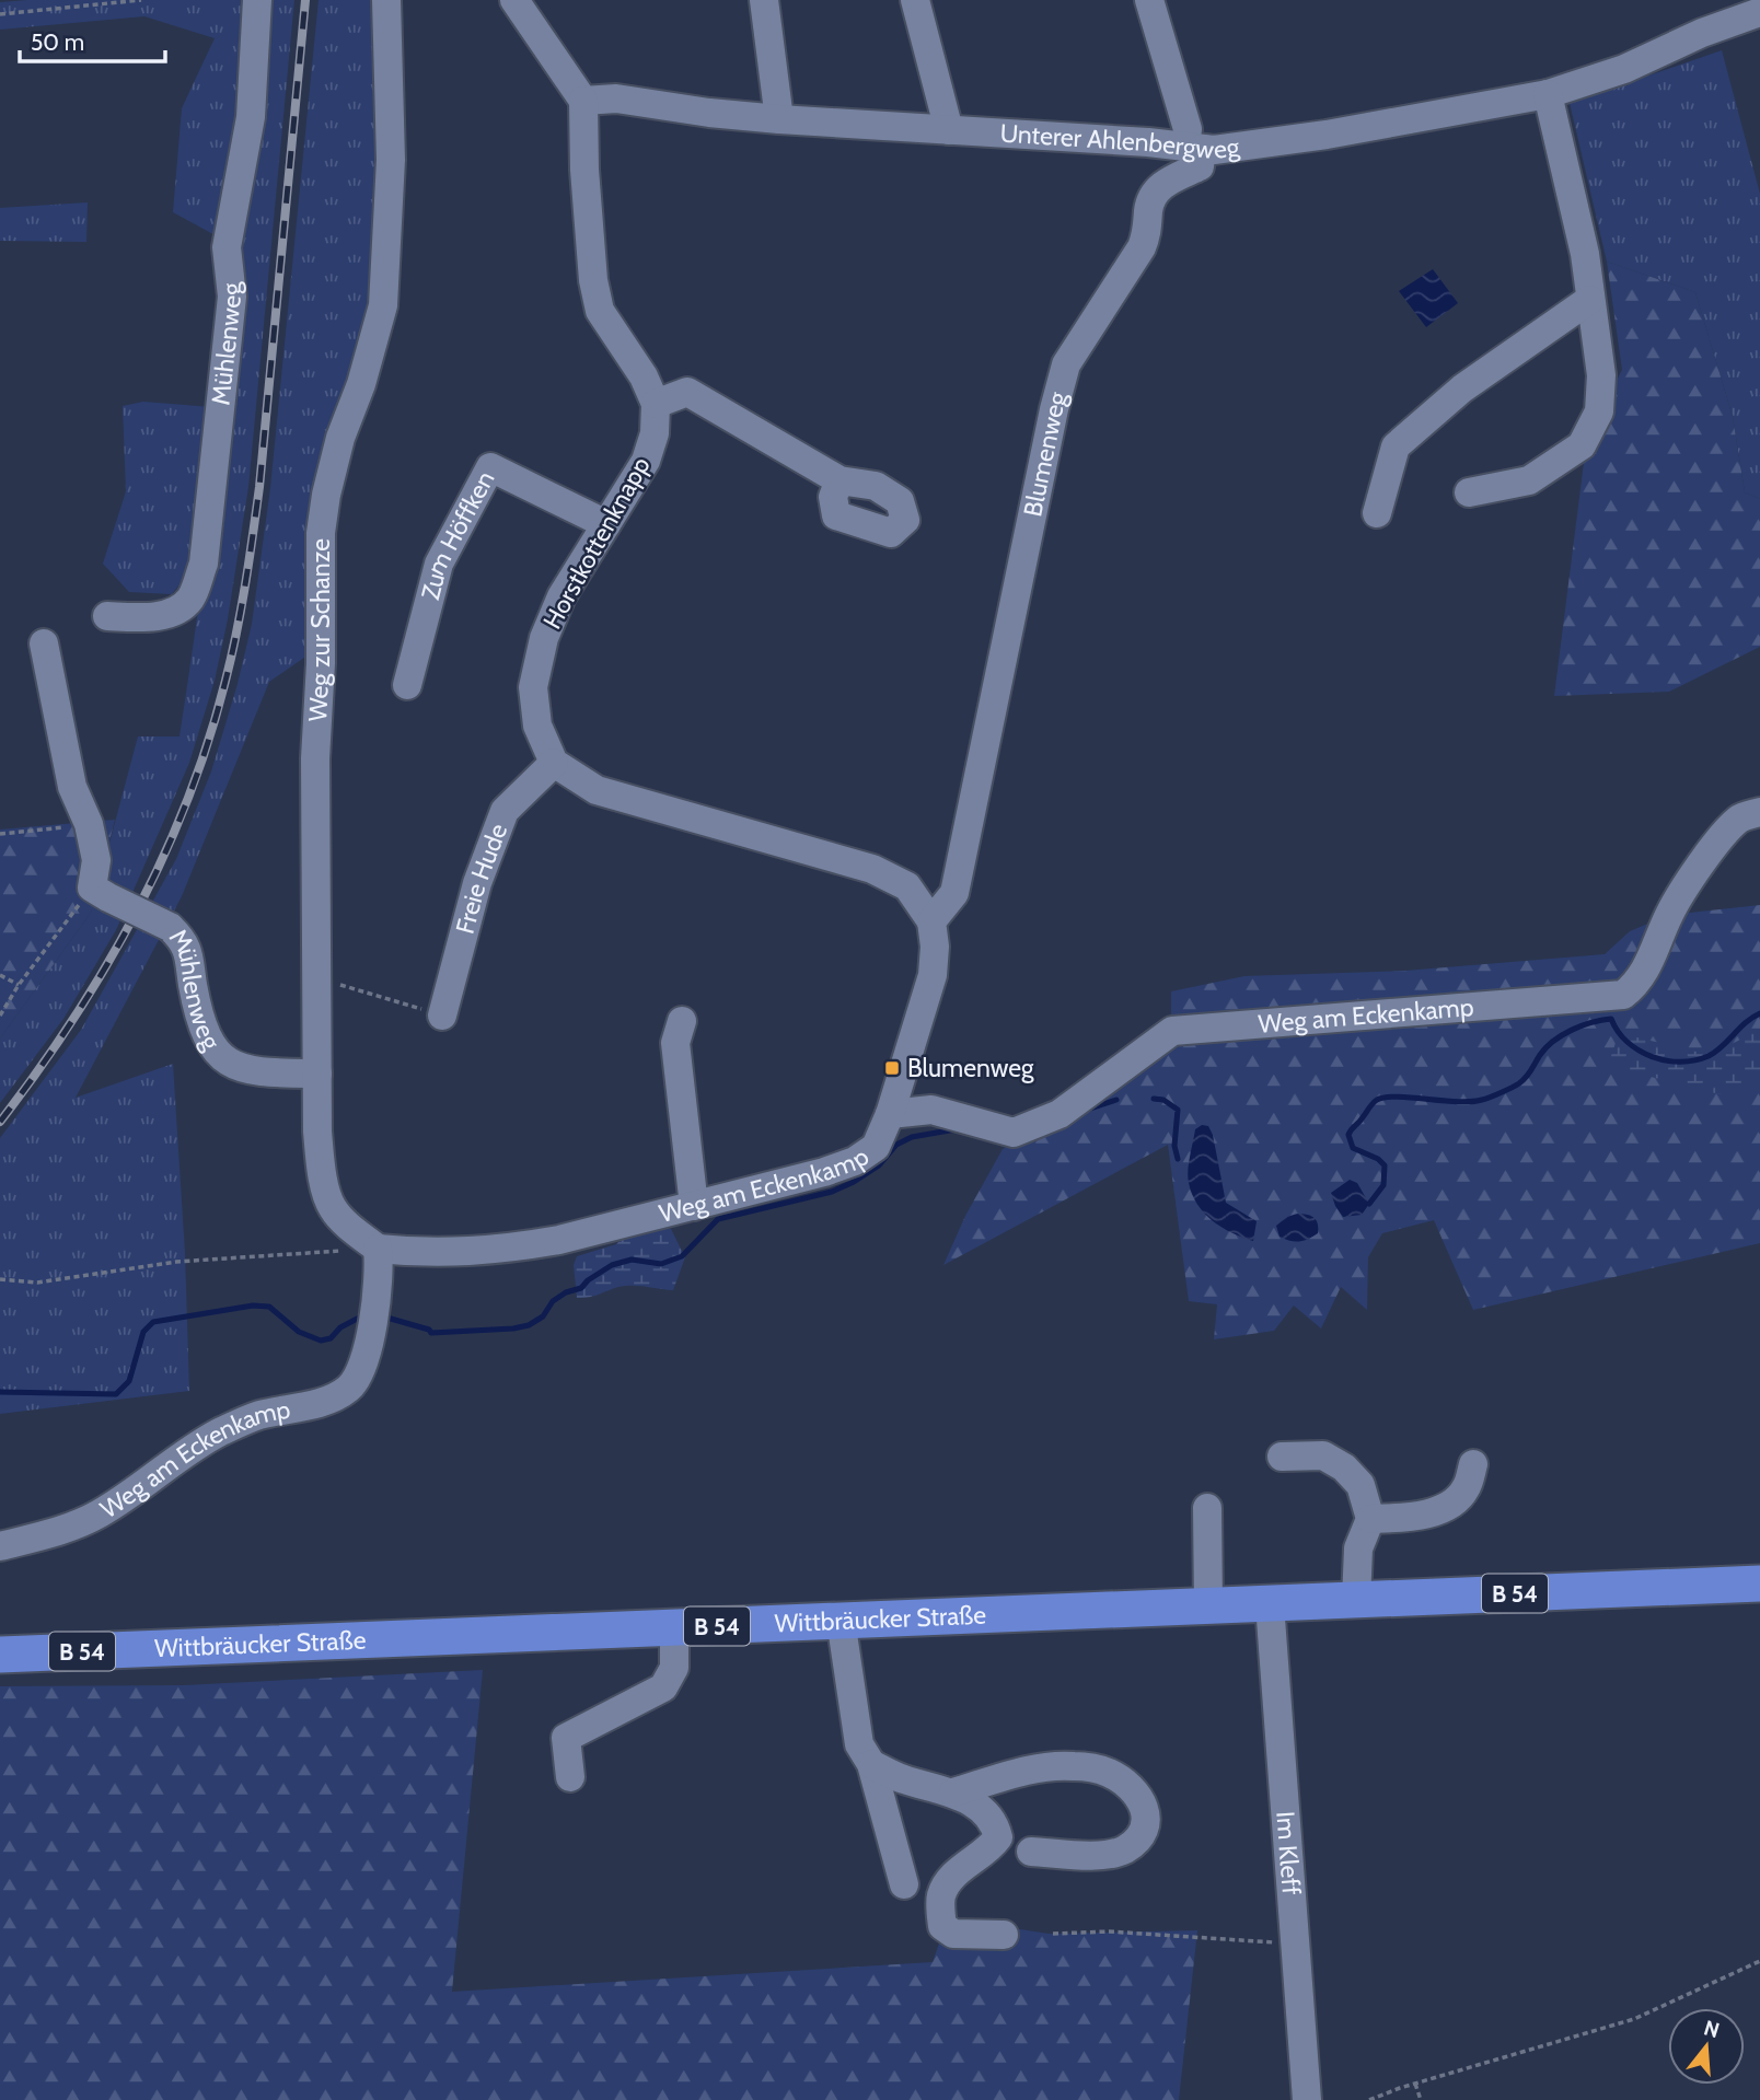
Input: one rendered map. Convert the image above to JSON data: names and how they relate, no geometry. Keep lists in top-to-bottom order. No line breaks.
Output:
{"streets":{"main road":["B 54","Wittbräucker Straße"],"street":["Unterer Ahlenbergweg","Mühlenweg","Blumenweg","Zum Höffken","Horstkottenknapp","Weg zur Schanze","Freie Hude","Weg am Eckenkamp","Im Kleff"]},"crossings":[["Unterer Ahlenbergweg","Blumenweg"],["Mühlenweg","Weg zur Schanze"],["Zum Höffken","Horstkottenknapp"],["Horstkottenknapp","Freie Hude"],["Weg zur Schanze","Weg am Eckenkamp"],["Wittbräucker Straße","Im Kleff"]],"places":{"transit":["Blumenweg"]},"scale_bar":"50 m","north":"top"}
